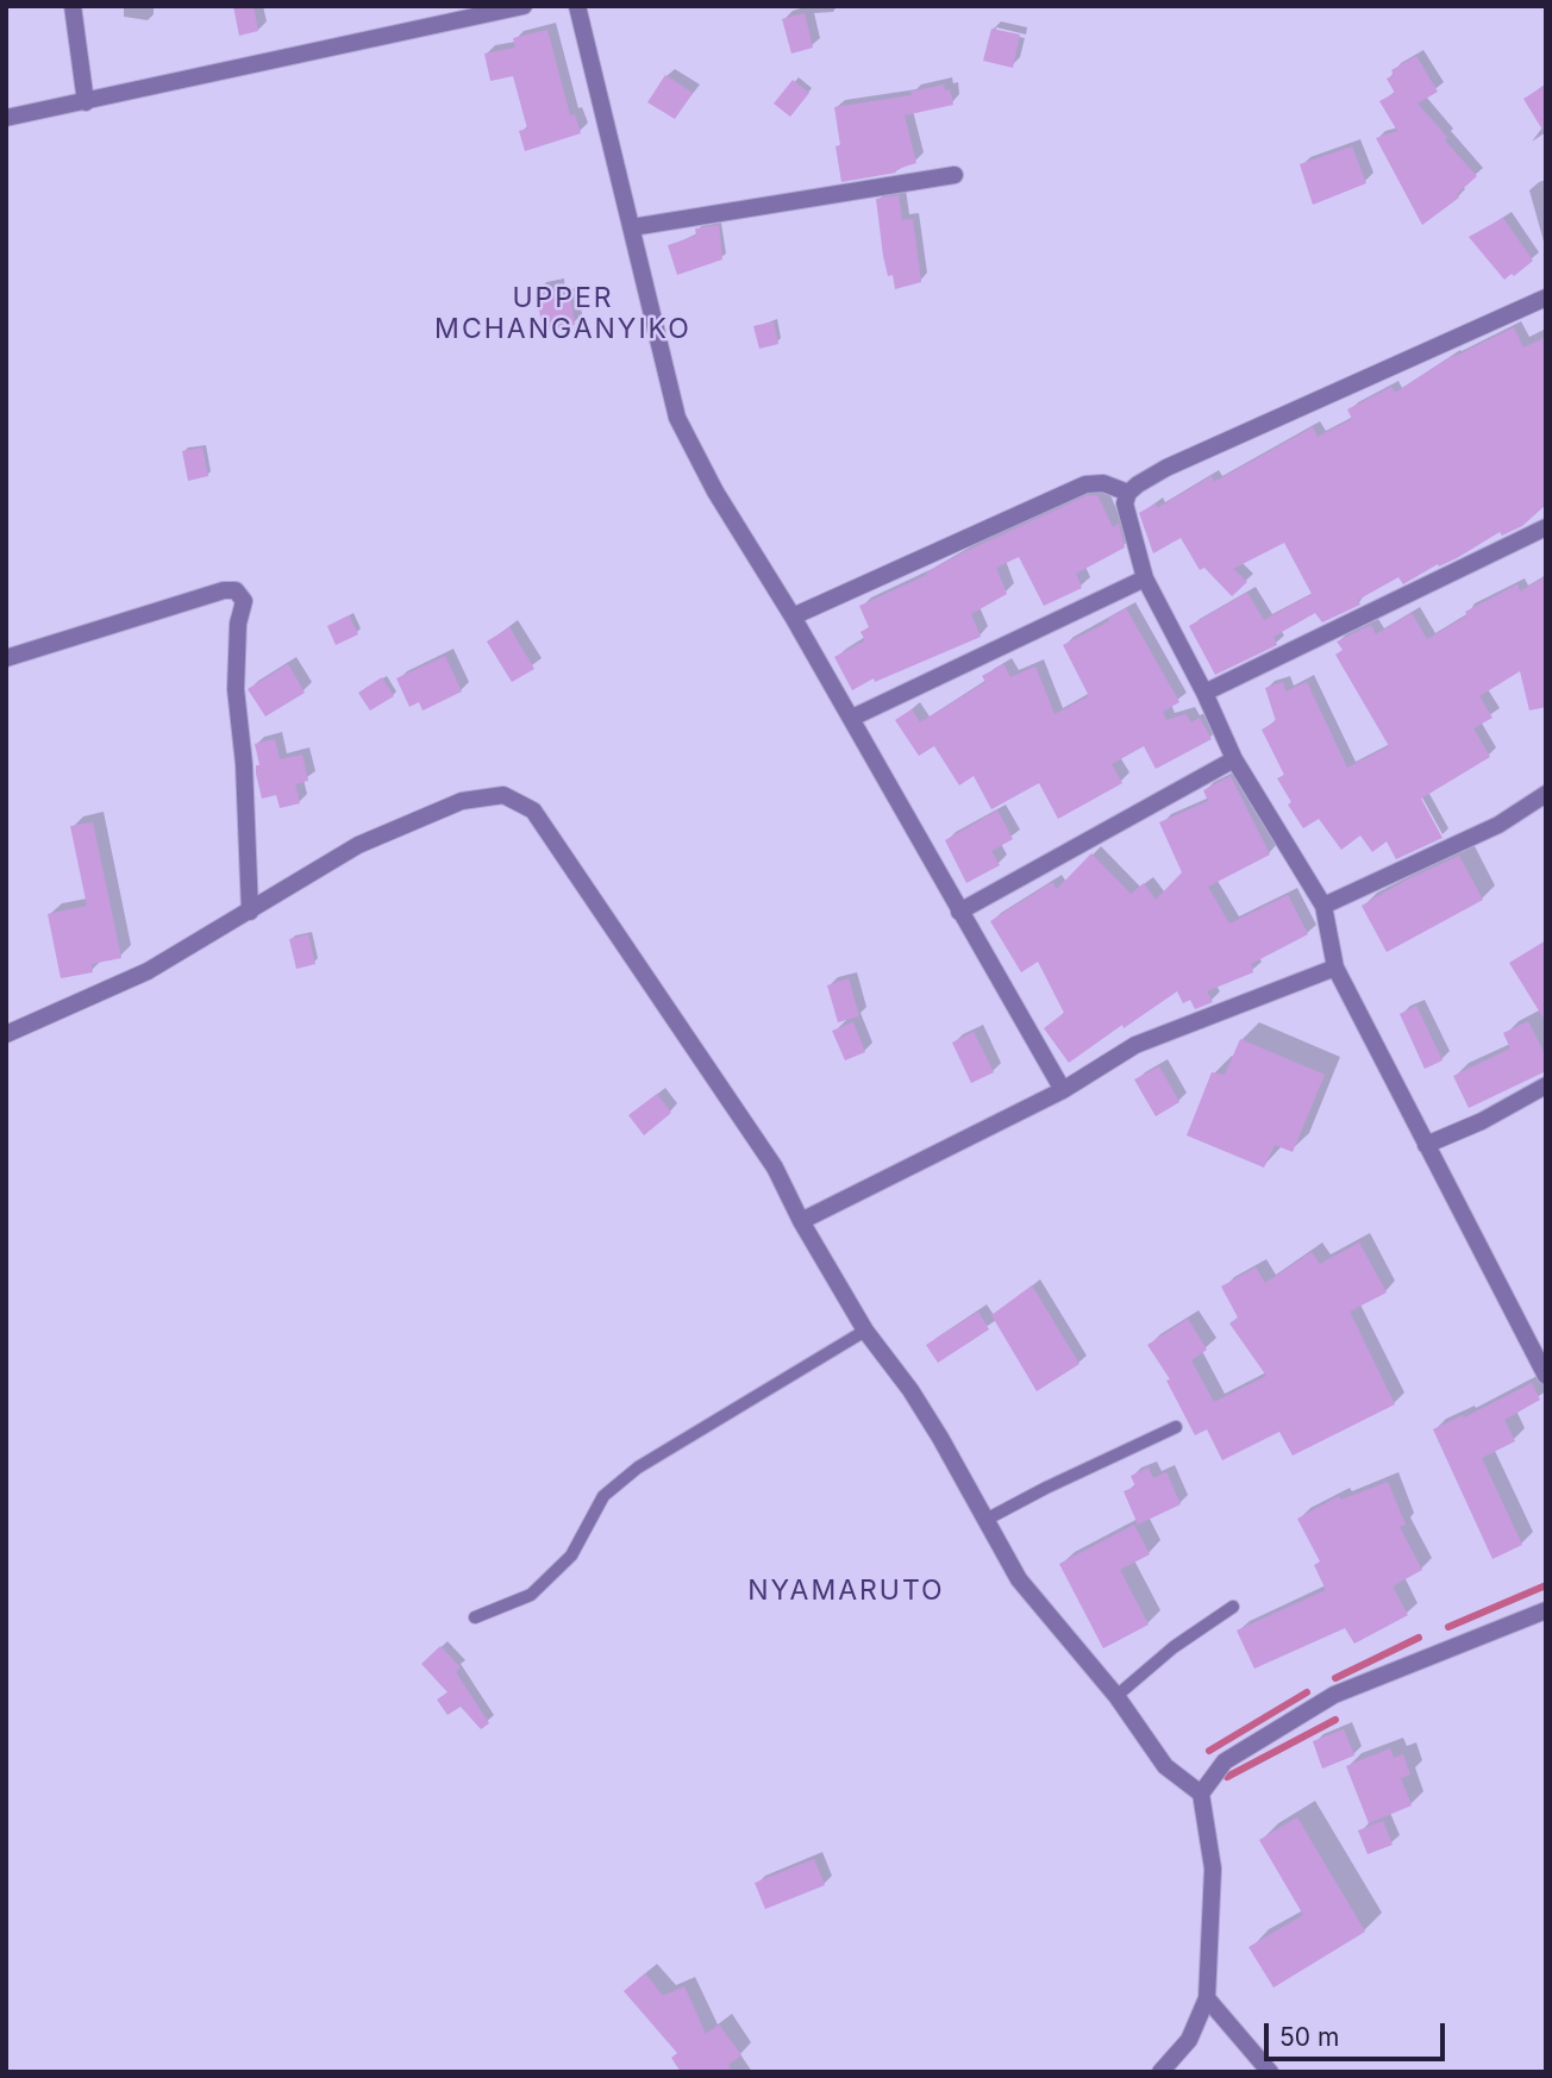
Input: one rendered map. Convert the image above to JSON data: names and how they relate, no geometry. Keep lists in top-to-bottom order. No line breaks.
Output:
{"districts":["UPPER MCHANGANYIKO","NYAMARUTO"],"scale_bar":"50 m"}
